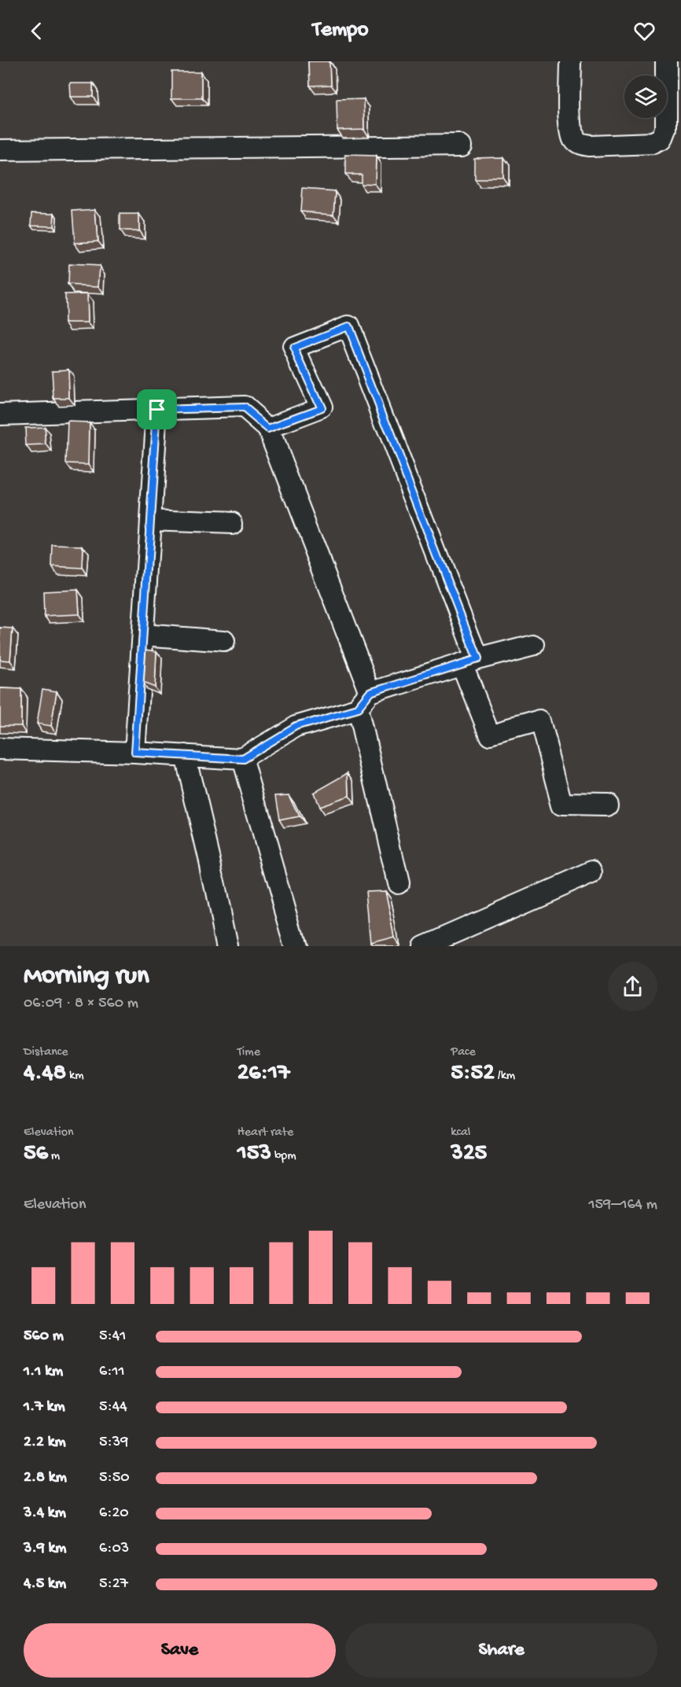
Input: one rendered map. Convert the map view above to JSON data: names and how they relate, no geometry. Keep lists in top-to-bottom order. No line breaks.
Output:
{"page":{"header":"Tempo","heading":["Morning run","06:09 · 8 × 560 m"],"stats":[["Distance","4.48 km"],["Time","26:17"],["Pace","5:52 /km"],["Elevation","56 m"],["Heart rate","153 bpm"],["kcal","325"]],"chart":["Elevation","159–164 m"],"list":[{"name":"560 m","note":"5:41"},{"name":"1.1 km","note":"6:11"},{"name":"1.7 km","note":"5:44"},{"name":"2.2 km","note":"5:39"},{"name":"2.8 km","note":"5:50"},{"name":"3.4 km","note":"6:20"},{"name":"3.9 km","note":"6:03"},{"name":"4.5 km","note":"5:27"}],"buttons":["Save","Share"]}}
